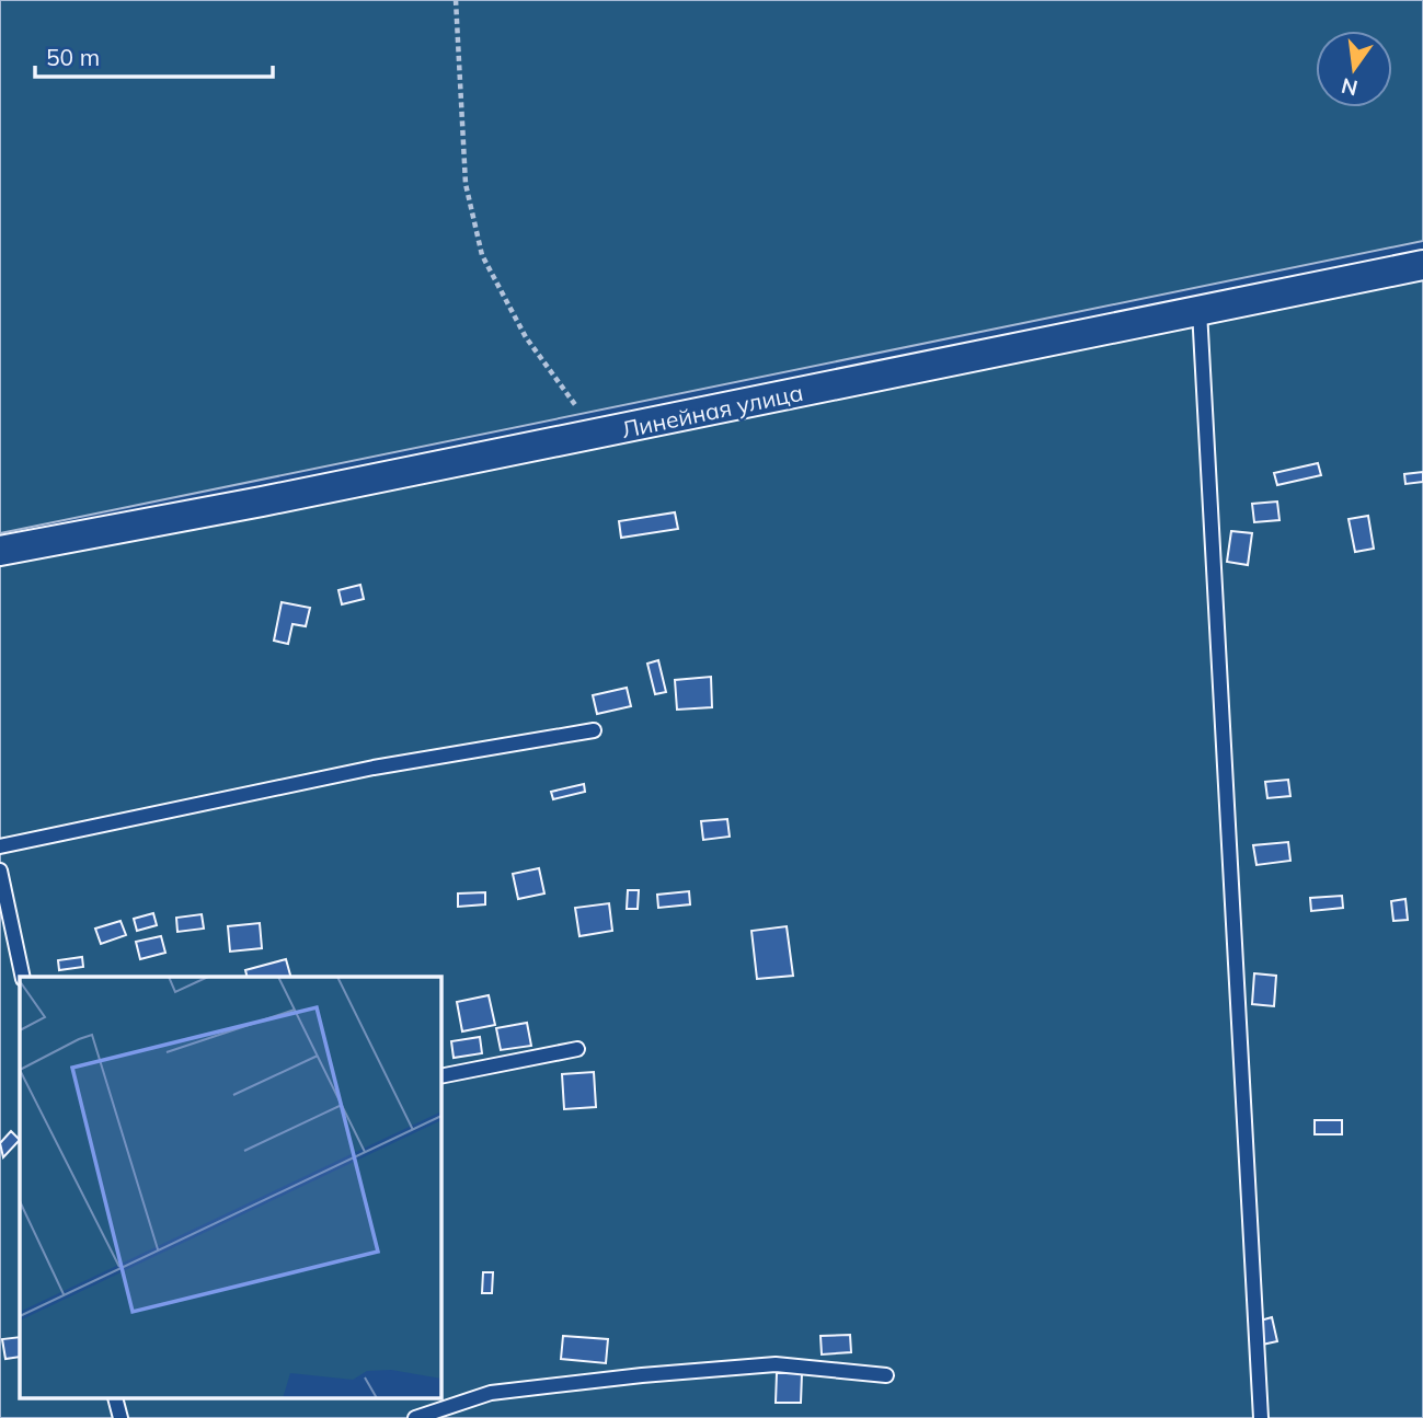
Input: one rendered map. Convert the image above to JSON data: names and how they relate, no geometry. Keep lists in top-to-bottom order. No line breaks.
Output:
{"streets":{"street":["Линейная улица"]},"scale_bar":"50 m","north":"bottom"}
